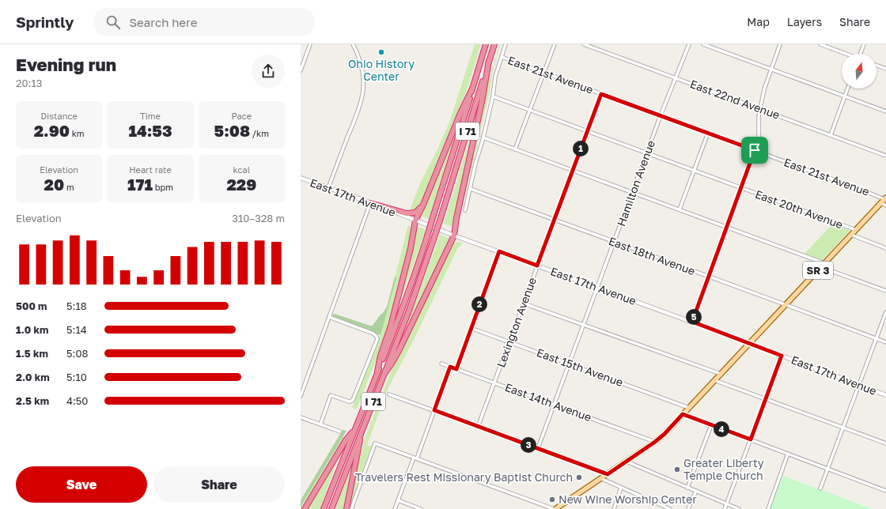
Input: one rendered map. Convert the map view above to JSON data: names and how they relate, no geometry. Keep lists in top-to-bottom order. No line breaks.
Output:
{"streets":{"highway":["I 71"],"main road":["SR 3"],"street":["East 21st Avenue","East 22nd Avenue","Hamilton Avenue","East 17th Avenue","East 20th Avenue","East 18th Avenue","Lexington Avenue","East 15th Avenue","East 14th Avenue"]},"crossings":[["East 21st Avenue","Hamilton Avenue"],["East 21st Avenue","SR 3"],["East 21st Avenue","Lexington Avenue"],["East 22nd Avenue","Hamilton Avenue"],["Hamilton Avenue","East 17th Avenue"],["Hamilton Avenue","East 20th Avenue"],["Hamilton Avenue","East 18th Avenue"],["Hamilton Avenue","East 15th Avenue"],["Hamilton Avenue","East 14th Avenue"],["East 17th Avenue","SR 3"],["East 17th Avenue","Lexington Avenue"],["East 20th Avenue","SR 3"],["East 20th Avenue","Lexington Avenue"],["East 18th Avenue","SR 3"],["East 18th Avenue","Lexington Avenue"],["SR 3","East 15th Avenue"],["SR 3","East 14th Avenue"],["Lexington Avenue","East 15th Avenue"],["Lexington Avenue","East 14th Avenue"]],"places":["Ohio History Center","Greater Liberty Temple Church","Travelers Rest Missionary Baptist Church","New Wine Worship Center"],"north":"top","page":{"header":"Sprintly","search":"Search here","nav":["Map","Layers","Share"],"heading":["Evening run","20:13"],"stats":[["Distance","2.90 km"],["Time","14:53"],["Pace","5:08 /km"],["Elevation","20 m"],["Heart rate","171 bpm"],["kcal","229"]],"pins":["1","2","5","4","3"],"chart":["Elevation","310–328 m"],"list":[{"name":"500 m","note":"5:18"},{"name":"1.0 km","note":"5:14"},{"name":"1.5 km","note":"5:08"},{"name":"2.0 km","note":"5:10"},{"name":"2.5 km","note":"4:50"}],"buttons":["Save","Share"]}}
